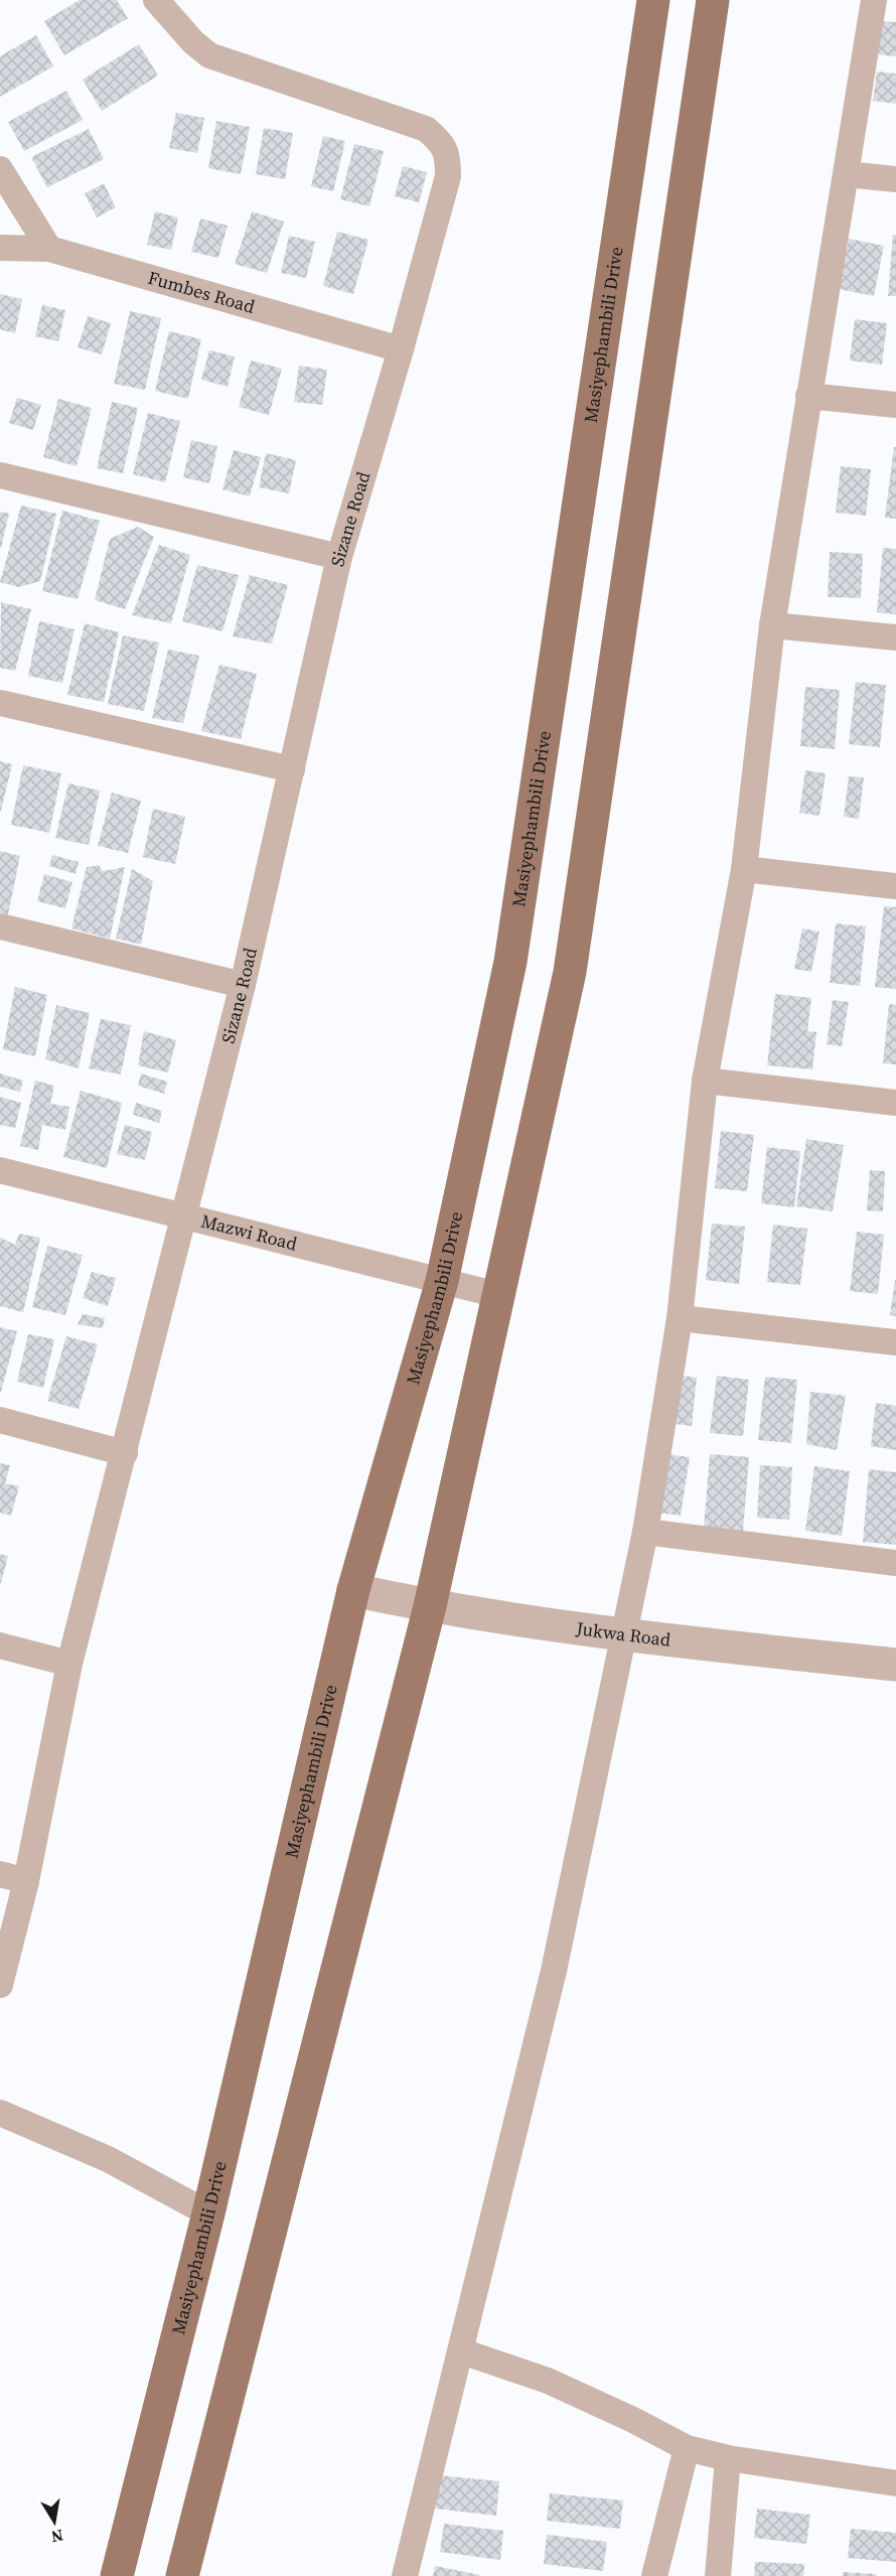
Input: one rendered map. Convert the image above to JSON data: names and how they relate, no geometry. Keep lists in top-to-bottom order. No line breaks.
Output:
{"streets":{"main road":["Masiyephambili Drive"],"street":["Fumbes Road","Sizane Road","Mazwi Road","Jukwa Road"]},"crossings":[["Fumbes Road","Sizane Road"],["Masiyephambili Drive","Mazwi Road"],["Masiyephambili Drive","Jukwa Road"],["Sizane Road","Mazwi Road"]],"north":"bottom"}
